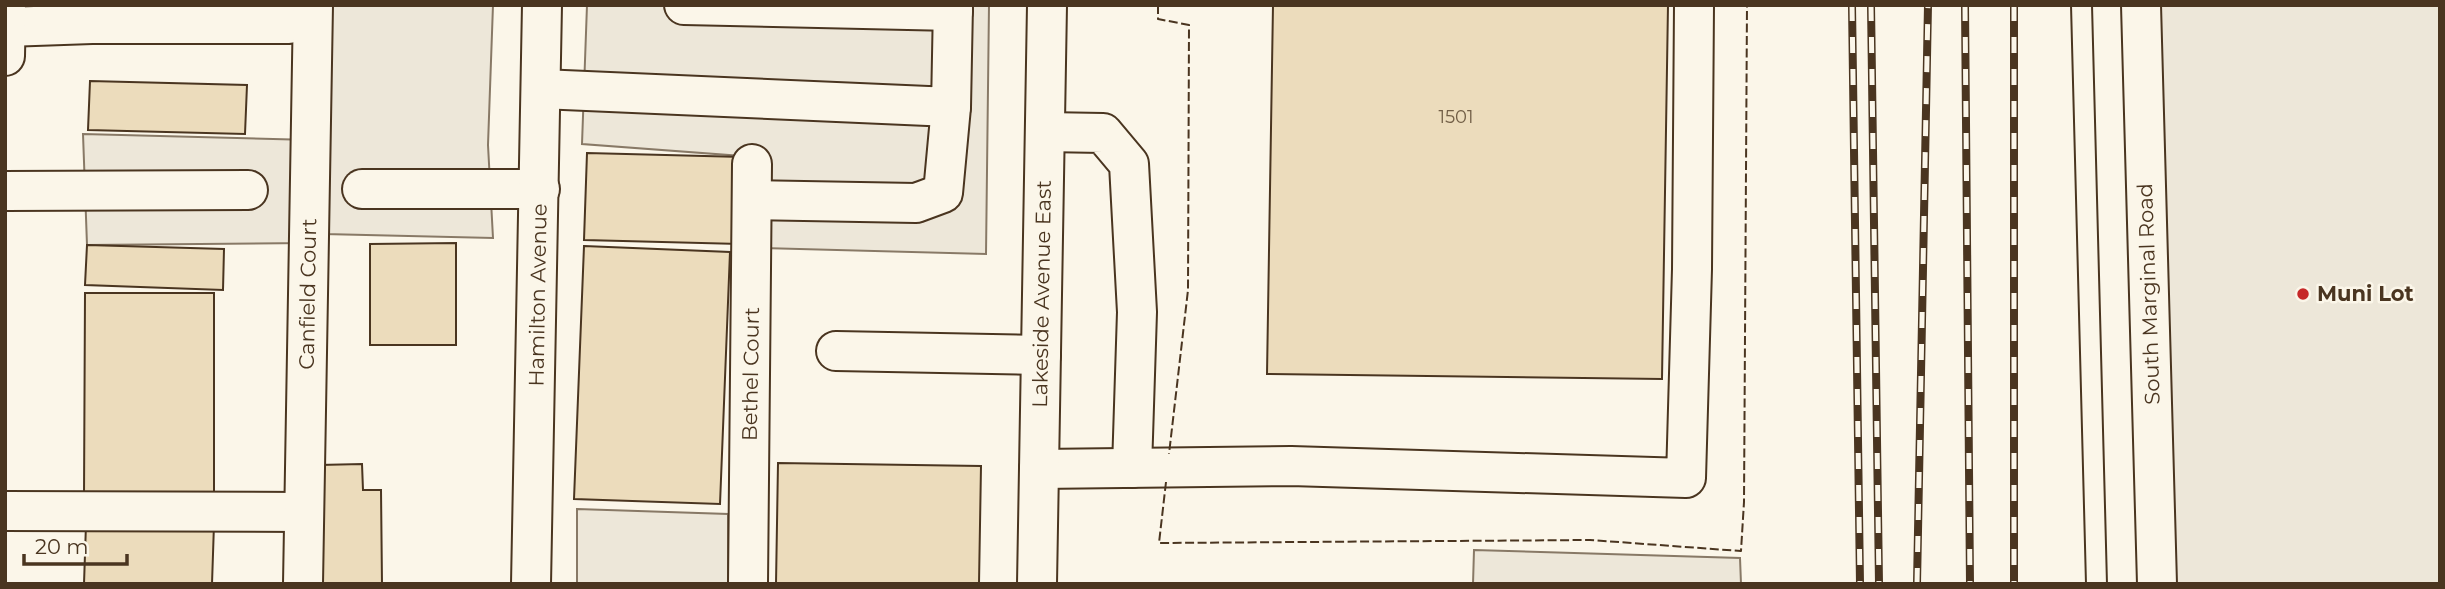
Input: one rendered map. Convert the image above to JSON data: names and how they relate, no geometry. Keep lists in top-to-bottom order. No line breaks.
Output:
{"streets":{"street":["Canfield Court","Lakeside Avenue East","South Marginal Road","Hamilton Avenue","Bethel Court"]},"places":["Muni Lot"],"house_numbers":["1501"],"scale_bar":"20 m"}
